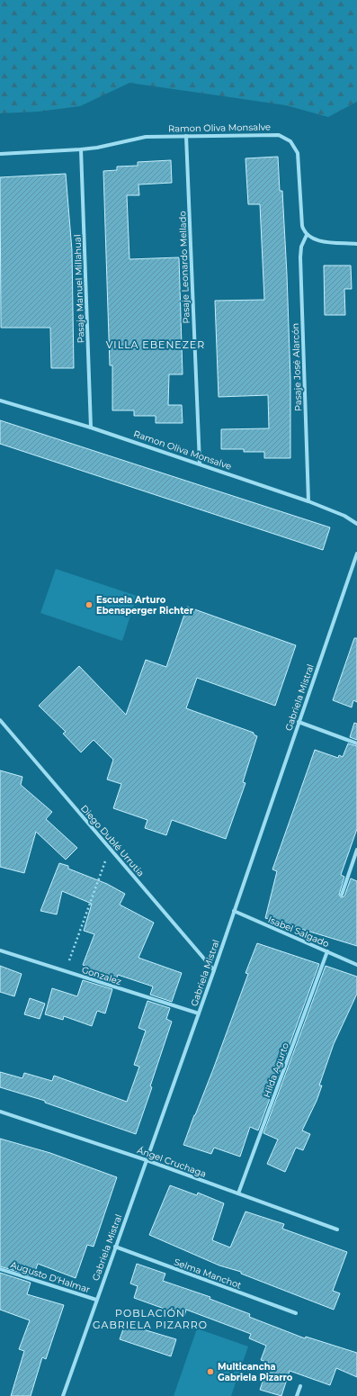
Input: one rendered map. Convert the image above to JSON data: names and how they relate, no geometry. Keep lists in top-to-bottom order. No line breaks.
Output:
{"streets":{"street":["Ramon Oliva Monsalve","Pasaje Leonardo Mellado","Pasaje Manuel Millahual","Pasaje José Alarcón","Gabriela Mistral","Diego Dublé Urrutia","Isabel Salgado","Gonzalez","Hilda Agurto","Ángel Cruchaga","Selma Manchot","Augusto D'Halmar"]},"crossings":[["Ramon Oliva Monsalve","Pasaje Leonardo Mellado"],["Ramon Oliva Monsalve","Pasaje Manuel Millahual"],["Ramon Oliva Monsalve","Pasaje José Alarcón"],["Gabriela Mistral","Diego Dublé Urrutia"],["Gabriela Mistral","Isabel Salgado"],["Gabriela Mistral","Gonzalez"],["Gabriela Mistral","Ángel Cruchaga"],["Gabriela Mistral","Selma Manchot"],["Gabriela Mistral","Augusto D'Halmar"],["Isabel Salgado","Hilda Agurto"],["Hilda Agurto","Ángel Cruchaga"]],"districts":["VILLA EBENEZER","POBLACIÓN GABRIELA PIZARRO"],"places":["Escuela Arturo Ebensperger Richter","Multicancha Gabriela Pizarro"]}
